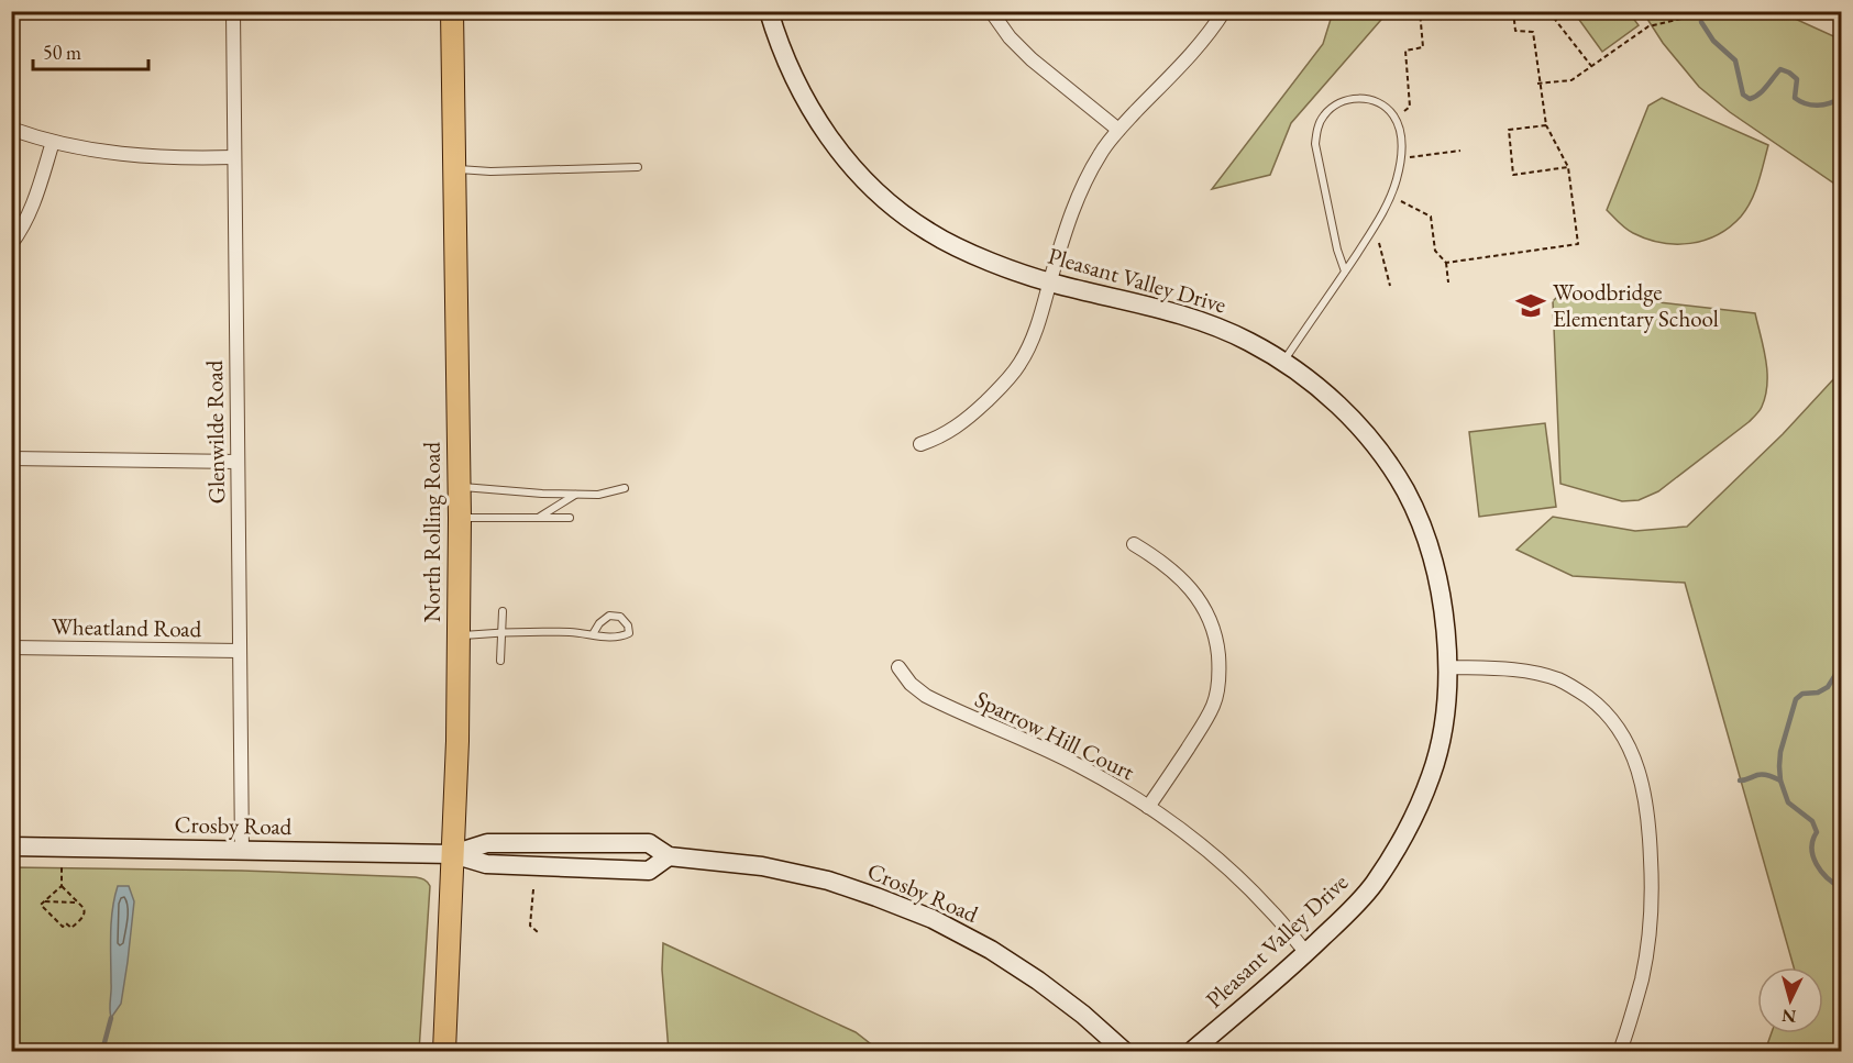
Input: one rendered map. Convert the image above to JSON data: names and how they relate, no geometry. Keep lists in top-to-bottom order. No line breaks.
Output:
{"streets":{"main road":["North Rolling Road"],"street":["Pleasant Valley Drive","Glenwilde Road","Wheatland Road","Sparrow Hill Court","Crosby Road"]},"crossings":[["Pleasant Valley Drive","Sparrow Hill Court"],["Glenwilde Road","Wheatland Road"],["Glenwilde Road","Crosby Road"],["North Rolling Road","Crosby Road"]],"places":{"school or university":["Woodbridge Elementary School"]},"scale_bar":"50 m","north":"bottom"}
